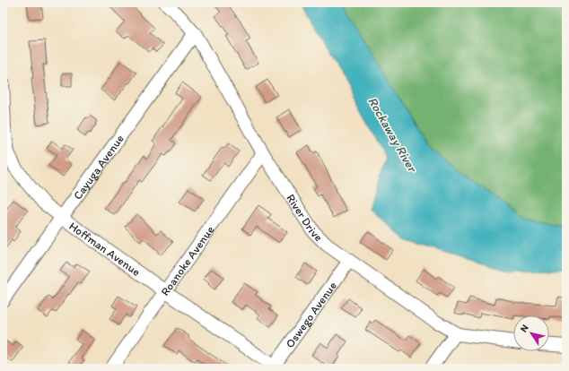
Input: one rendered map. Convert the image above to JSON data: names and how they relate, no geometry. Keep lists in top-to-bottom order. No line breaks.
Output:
{"streets":{"street":["Cayuga Avenue","River Drive","Hoffman Avenue","Roanoke Avenue","Oswego Avenue"]},"crossings":[["Cayuga Avenue","River Drive"],["Cayuga Avenue","Hoffman Avenue"],["River Drive","Roanoke Avenue"],["River Drive","Oswego Avenue"],["Hoffman Avenue","Roanoke Avenue"],["Hoffman Avenue","Oswego Avenue"]],"water":["Rockaway River"],"north":"top left"}
